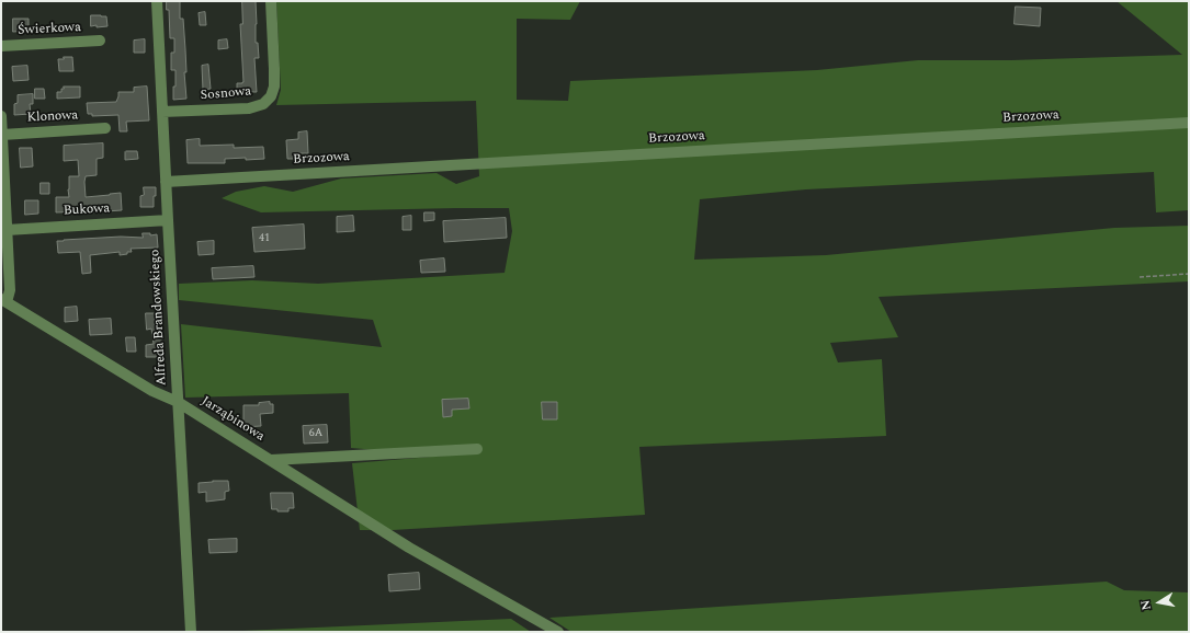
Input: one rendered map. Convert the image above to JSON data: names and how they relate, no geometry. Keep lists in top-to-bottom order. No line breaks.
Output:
{"streets":{"street":["Świerkowa","Sosnowa","Klonowa","Brzozowa","Bukowa","Alfreda Brandowskiego","Jarząbinowa"]},"crossings":[["Sosnowa","Alfreda Brandowskiego"],["Brzozowa","Alfreda Brandowskiego"],["Bukowa","Alfreda Brandowskiego"],["Alfreda Brandowskiego","Jarząbinowa"]],"house_numbers":["41","6A"],"north":"left"}
